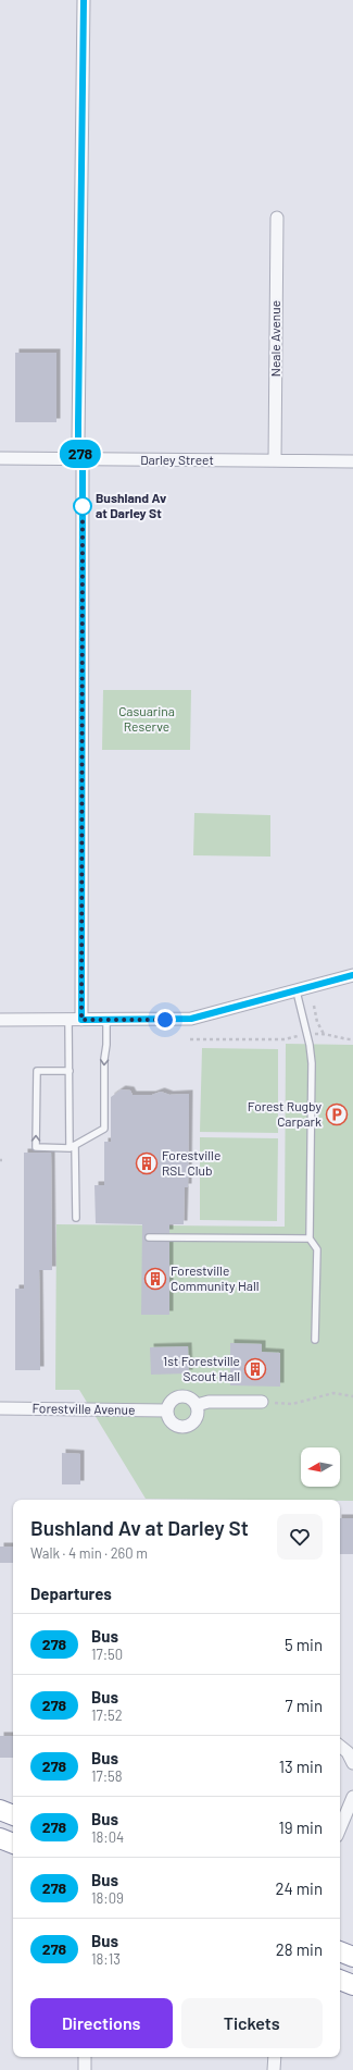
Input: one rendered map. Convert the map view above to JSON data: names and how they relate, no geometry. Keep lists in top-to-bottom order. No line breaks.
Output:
{"streets":{"street":["Neale Avenue","Darley Street","Forestville Avenue"]},"crossings":[["Neale Avenue","Darley Street"]],"parks":["Casuarina Reserve"],"places":{"other":["Bushland Av at Darley St"],"parking":["Forest Rugby Carpark"],"building":["Forestville RSL Club","Forestville Community Hall","1st Forestville Scout Hall"]},"lines":["bus line 278"],"north":"left","page":{"on_map":"278","heading":[["Bushland Av at Darley St","Walk · 4 min · 260 m"],"Departures"],"list":[{"mark":"278","name":"Bus","note":"17:50","value":"5 min"},{"mark":"278","name":"Bus","note":"17:52","value":"7 min"},{"mark":"278","name":"Bus","note":"17:58","value":"13 min"},{"mark":"278","name":"Bus","note":"18:04","value":"19 min"},{"mark":"278","name":"Bus","note":"18:09","value":"24 min"},{"mark":"278","name":"Bus","note":"18:13","value":"28 min"}],"buttons":["Directions","Tickets"]}}
